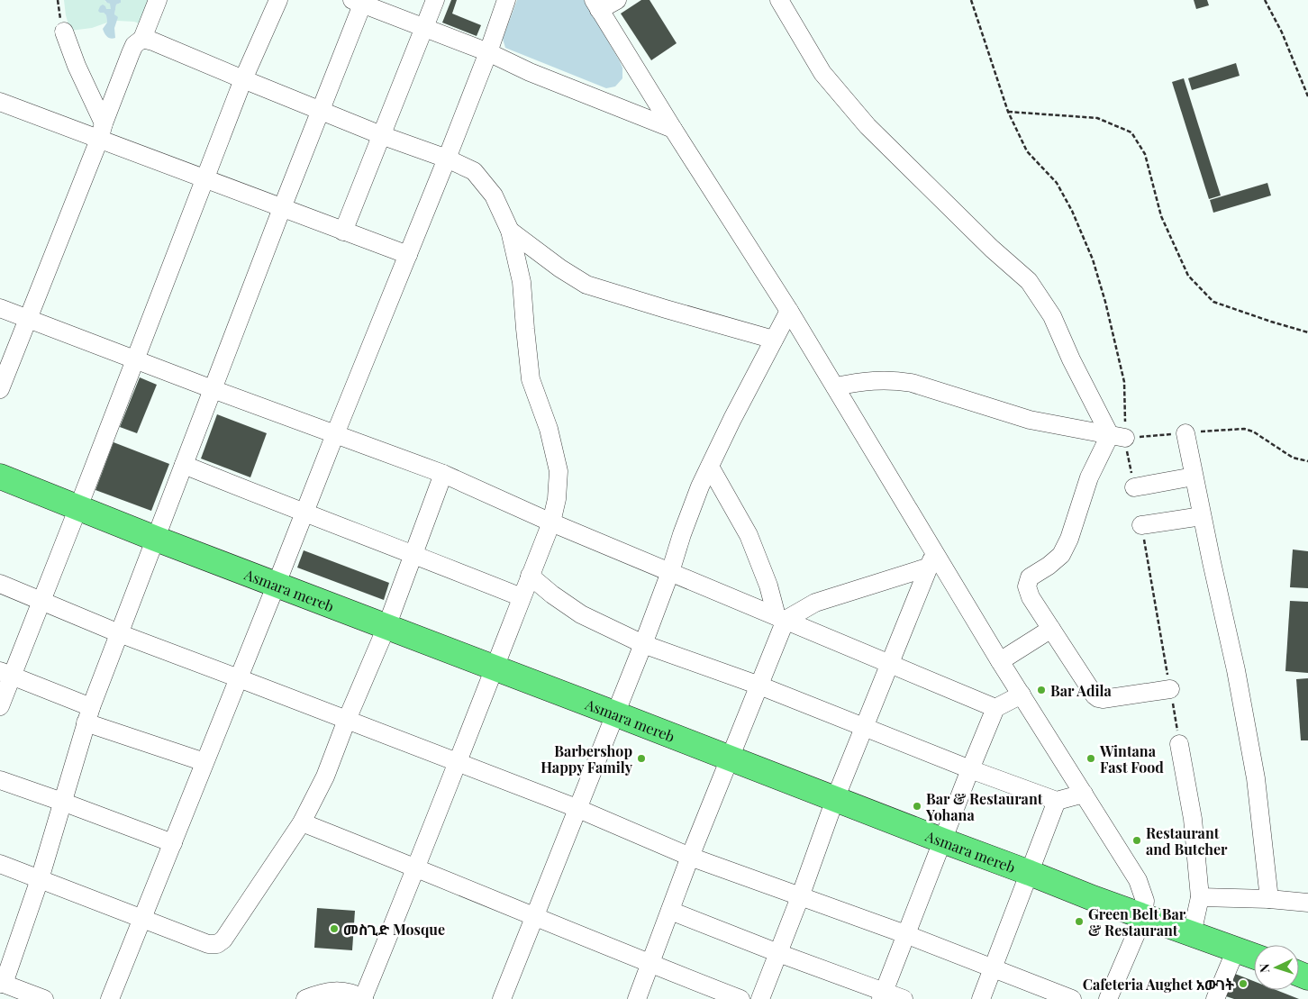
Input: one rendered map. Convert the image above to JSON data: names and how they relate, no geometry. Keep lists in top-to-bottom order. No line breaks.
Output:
{"streets":{"highway":["Asmara mereb"]},"places":["Bar Adila","Barbershop Happy Family","Wintana Fast Food","Bar & Restaurant Yohana","Restaurant and Butcher","Green Belt Bar & Restaurant","መስጊድ Mosque","Cafeteria Aughet አውገት"],"north":"left"}
